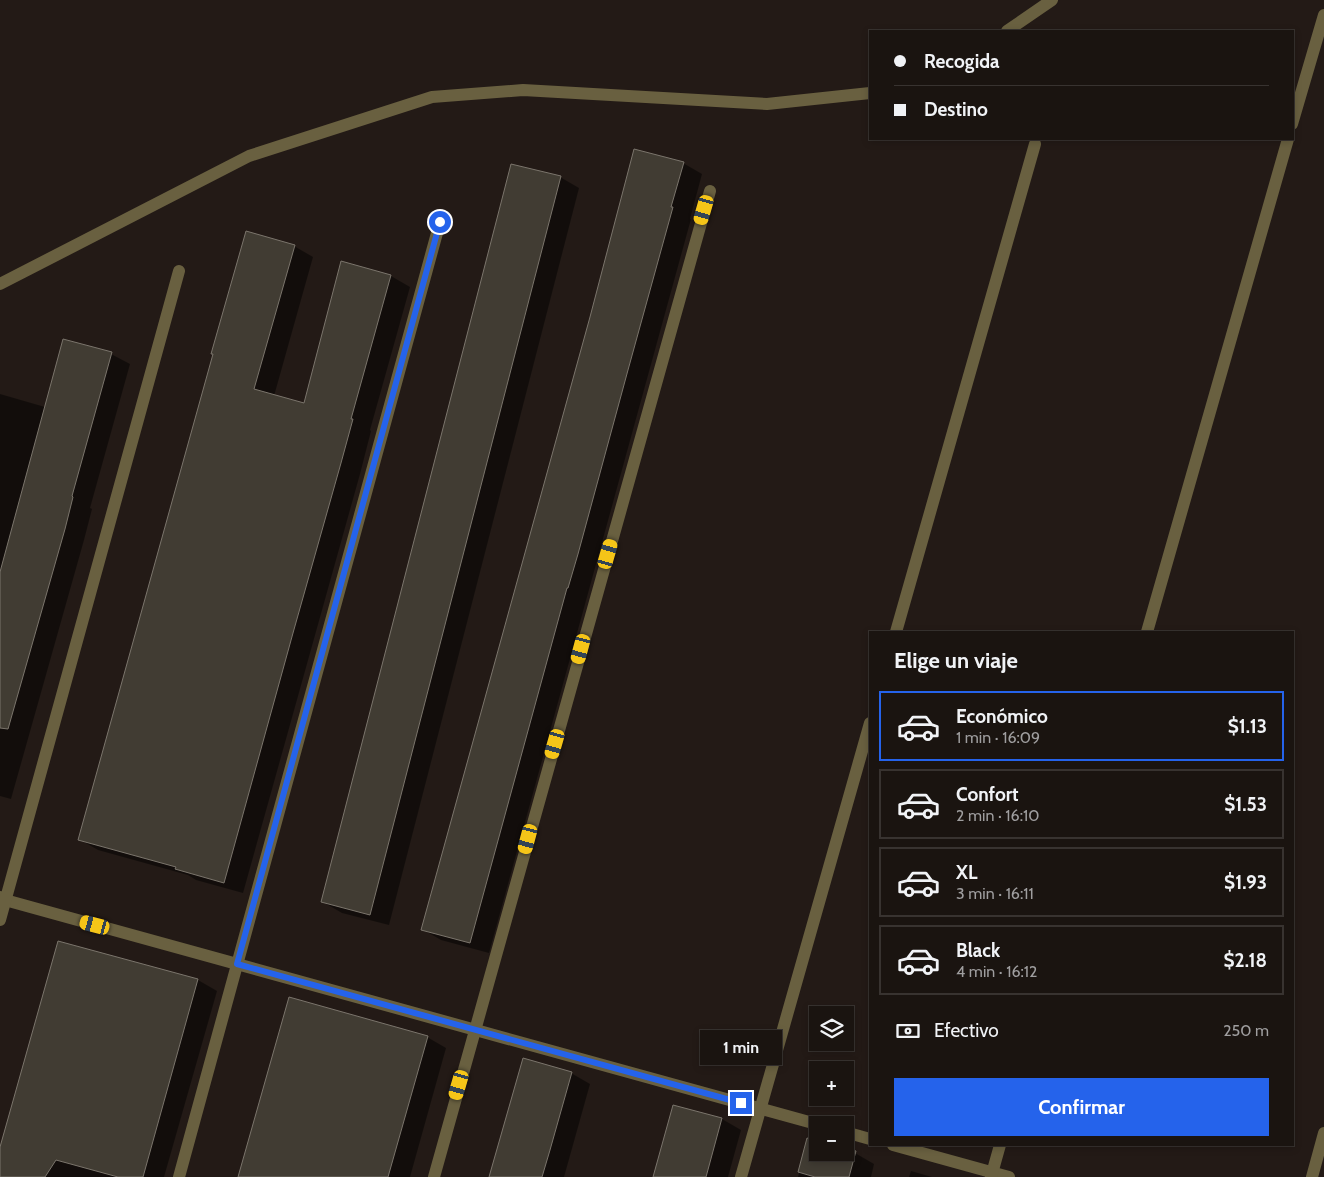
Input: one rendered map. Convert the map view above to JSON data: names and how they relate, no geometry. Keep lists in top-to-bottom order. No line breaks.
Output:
{"page":{"banner":["Recogida","Destino"],"heading":"Elige un viaje","list":[{"name":"Económico","note":"1 min · 16:09","value":"$1.13"},{"name":"Confort","note":"2 min · 16:10","value":"$1.53"},{"name":"XL","note":"3 min · 16:11","value":"$1.93"},{"name":"Black","note":"4 min · 16:12","value":"$2.18"}],"pay":["Efectivo","250 m"],"map_buttons":["+","−"],"bubble":"1 min","buttons":"Confirmar"}}
